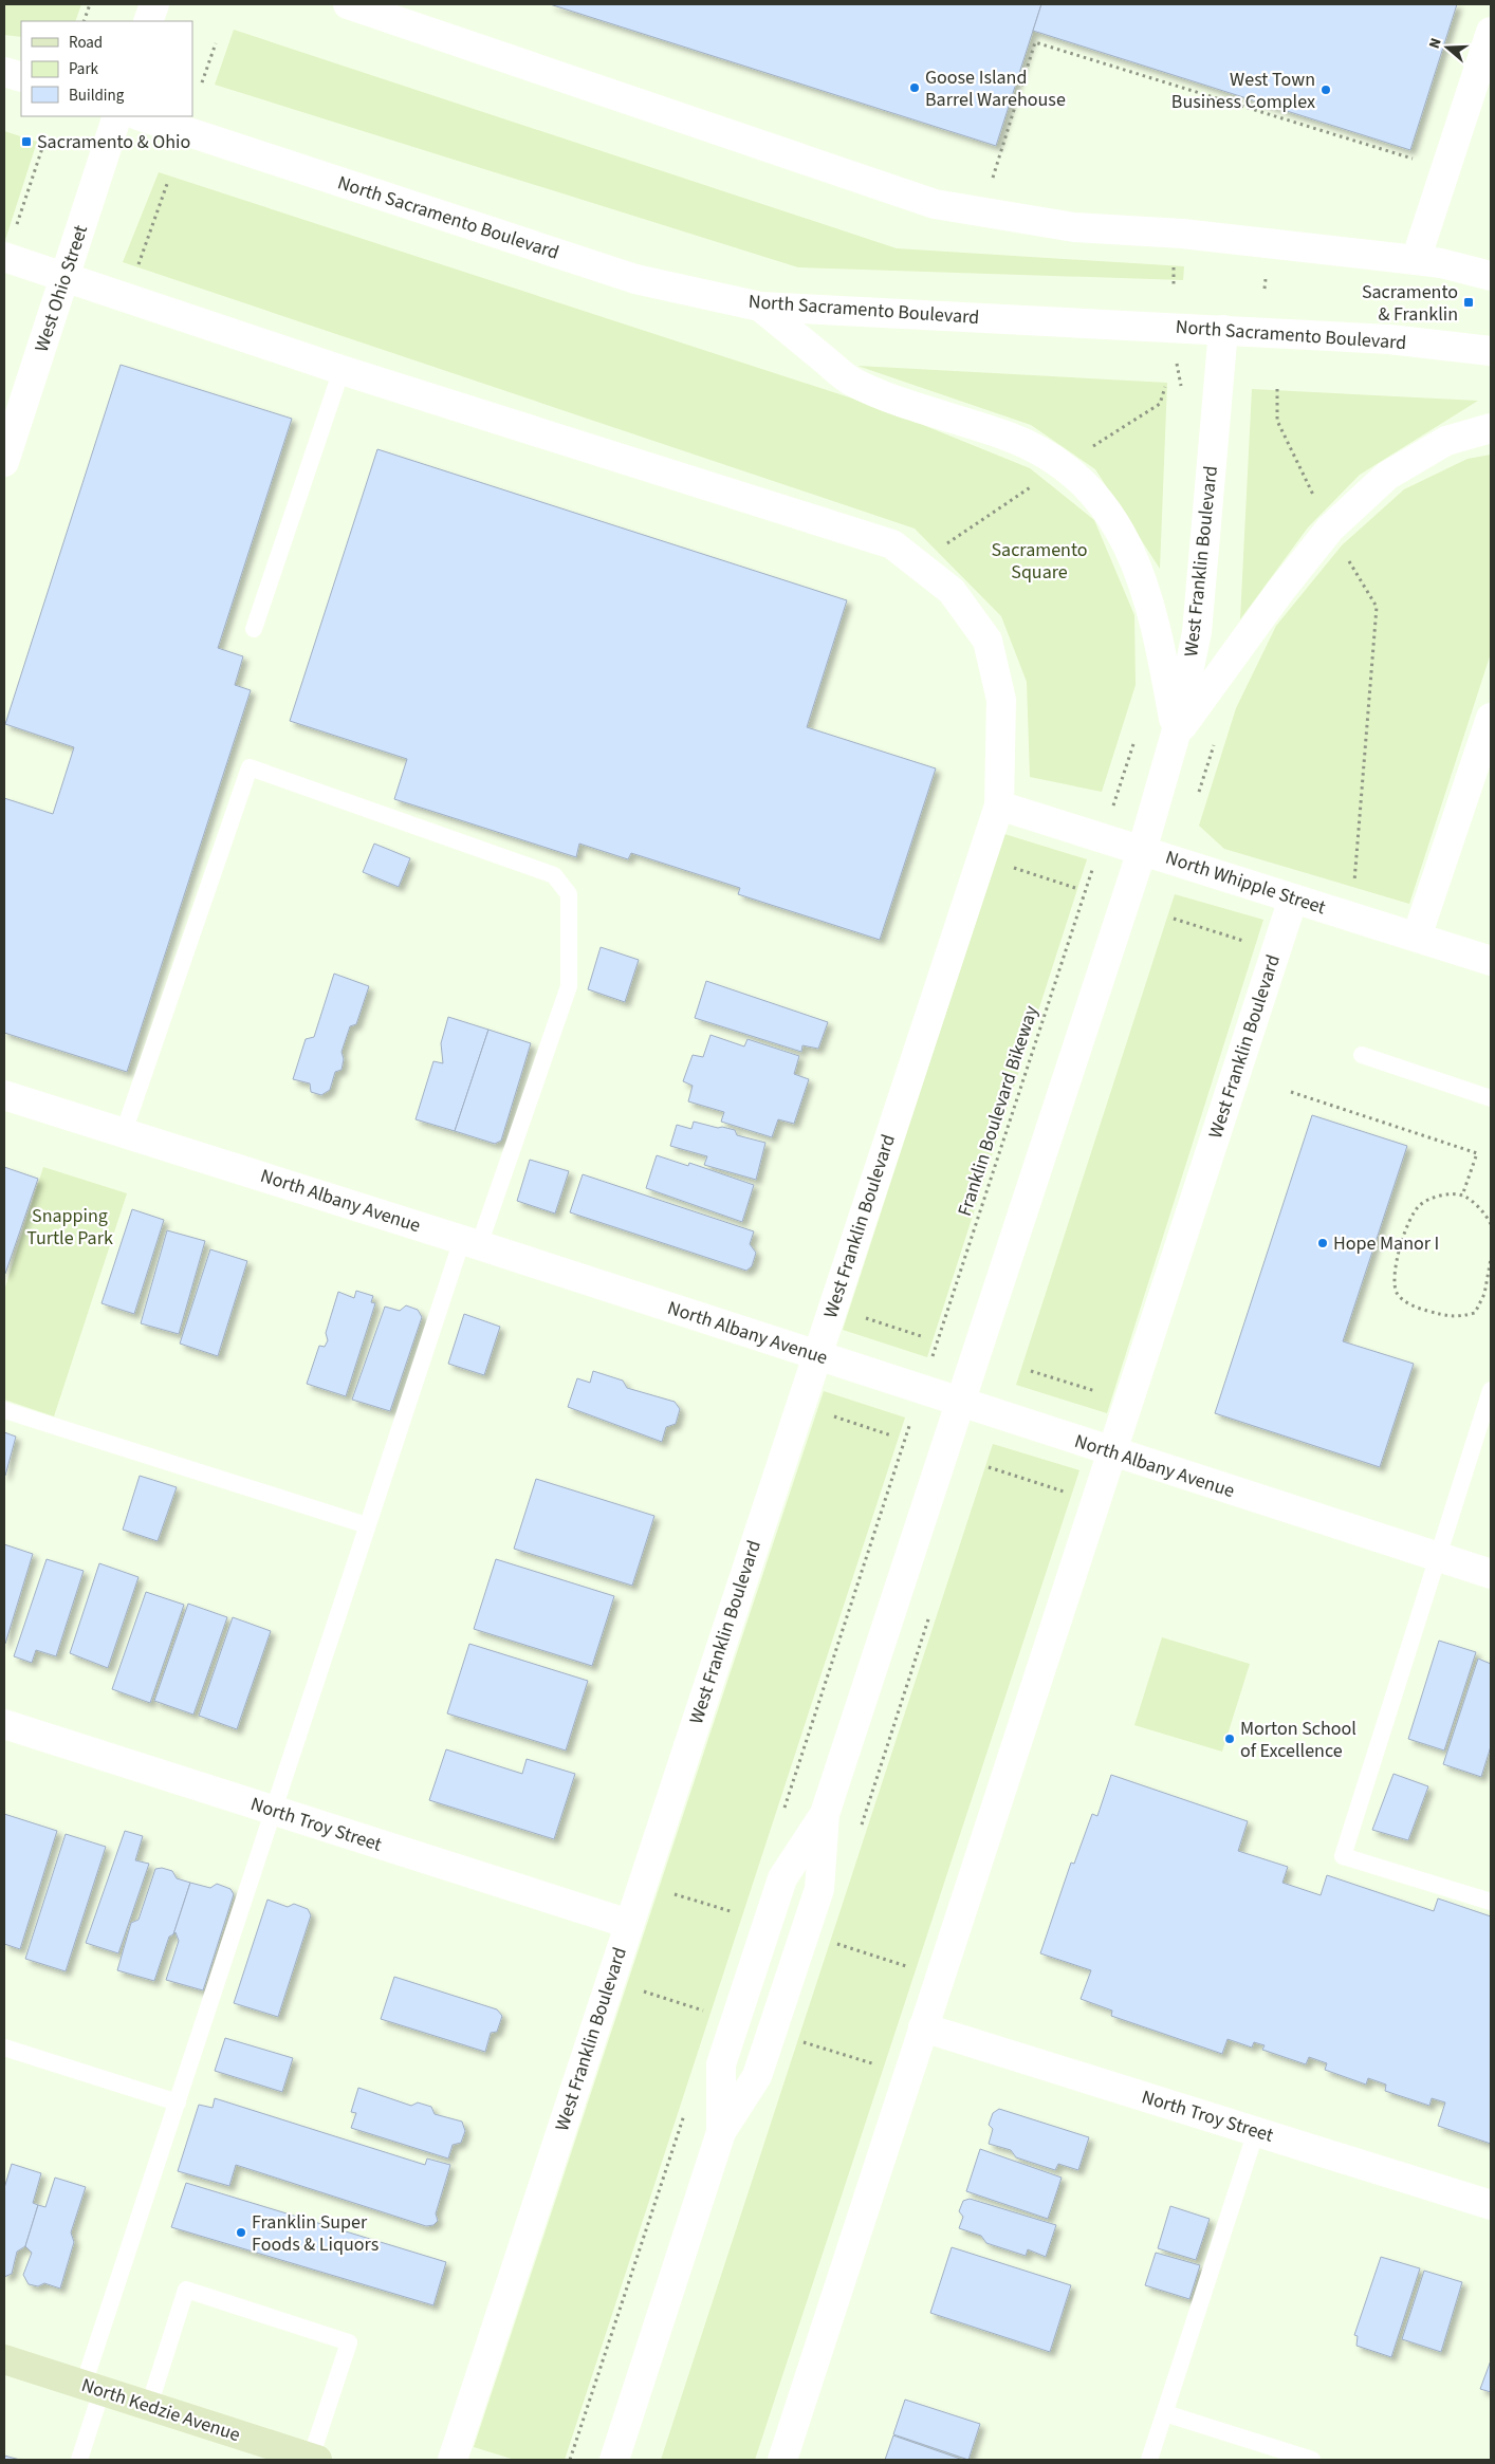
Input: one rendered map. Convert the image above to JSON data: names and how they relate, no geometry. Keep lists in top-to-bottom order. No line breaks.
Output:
{"streets":{"main road":["North Kedzie Avenue"],"street":["North Sacramento Boulevard","West Ohio Street","West Franklin Boulevard","North Whipple Street","North Albany Avenue","North Troy Street"],"path":["Franklin Boulevard Bikeway"]},"crossings":[["North Sacramento Boulevard","West Franklin Boulevard"],["West Franklin Boulevard","North Whipple Street"],["West Franklin Boulevard","North Albany Avenue"],["West Franklin Boulevard","North Troy Street"]],"parks":["Sacramento Square","Snapping Turtle Park"],"places":{"other":["Goose Island Barrel Warehouse","West Town Business Complex","Hope Manor I","Morton School of Excellence","Franklin Super Foods & Liquors"],"transit":["Sacramento & Ohio","Sacramento & Franklin"]},"legend":["Road","Park","Building"],"north":"left"}
